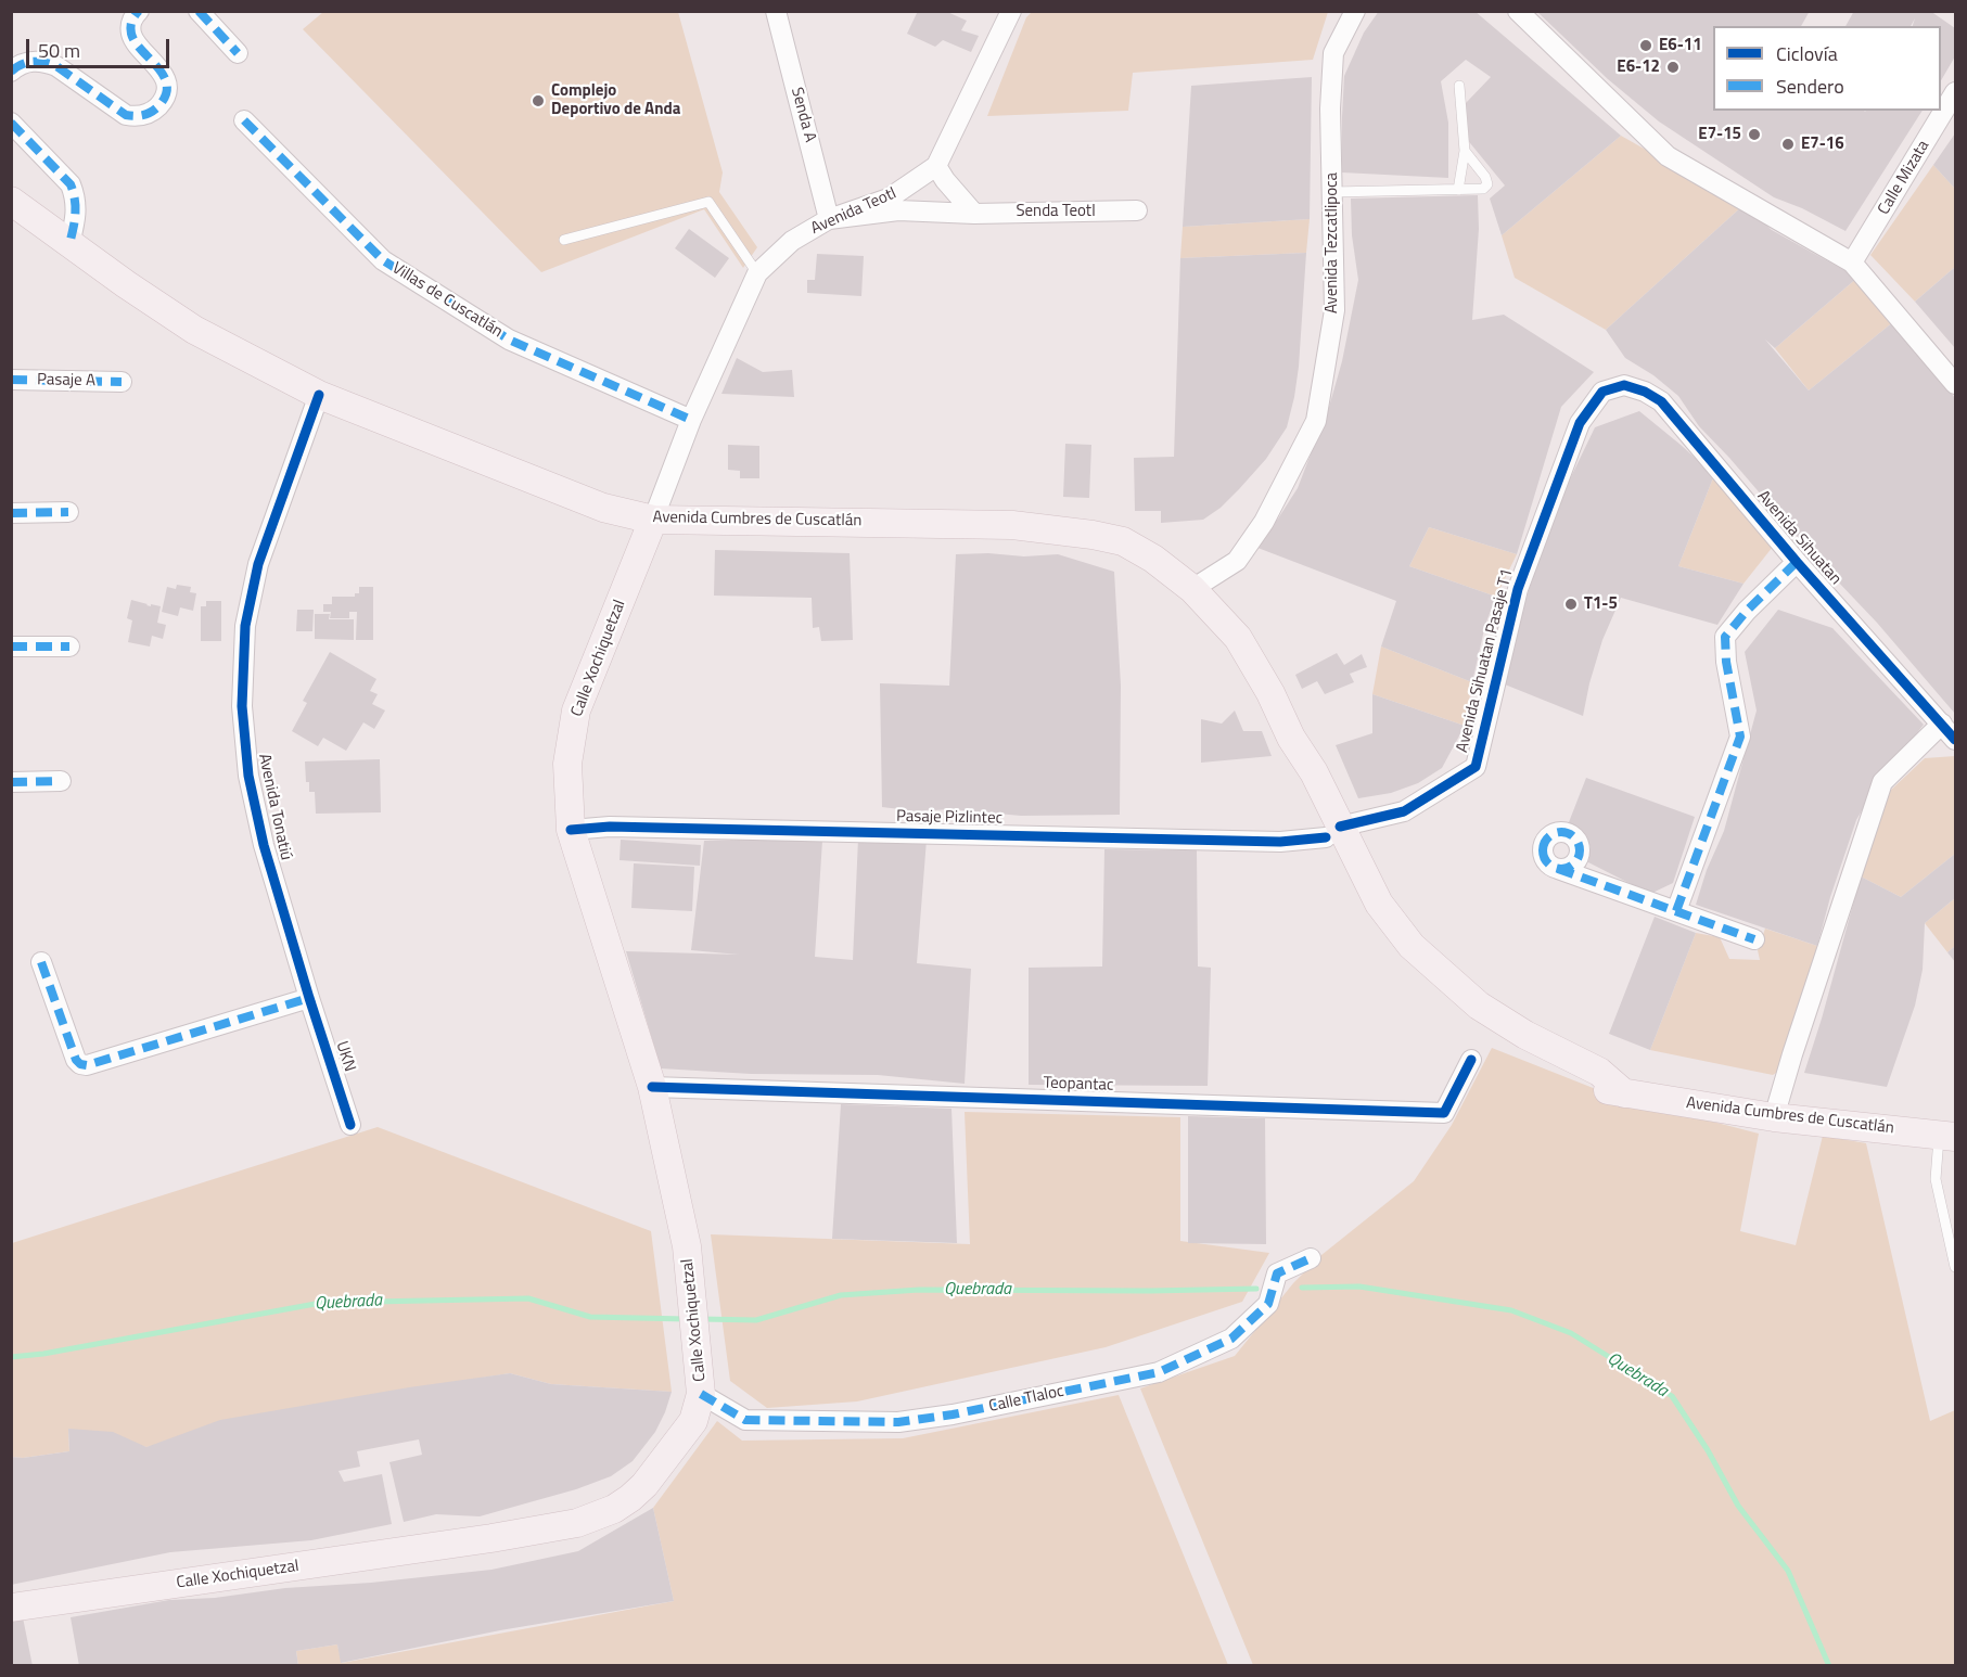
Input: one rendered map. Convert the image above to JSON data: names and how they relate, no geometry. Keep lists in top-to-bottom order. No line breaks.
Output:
{"streets":{"main road":["Avenida Cumbres de Cuscatlán","Calle Xochiquetzal"],"street":["Senda A","Calle Mizata","Avenida Teotl","Senda Teotl","Avenida Tezcatlipoca","Villas de Cuscatlán","Pasaje A","Avenida Sihuatan","Avenida Sihuatan Pasaje T1","Avenida Tonatiú","Pasaje Pizlintec","UKN","Teopantac","Calle Tlaloc"]},"crossings":[["Senda A","Avenida Teotl"],["Senda A","Senda Teotl"],["Avenida Teotl","Senda Teotl"],["Avenida Teotl","Villas de Cuscatlán"],["Avenida Teotl","Avenida Cumbres de Cuscatlán"],["Avenida Teotl","Calle Xochiquetzal"],["Avenida Tezcatlipoca","Avenida Cumbres de Cuscatlán"],["Avenida Cumbres de Cuscatlán","Calle Xochiquetzal"],["Avenida Cumbres de Cuscatlán","Avenida Sihuatan Pasaje T1"],["Avenida Cumbres de Cuscatlán","Avenida Tonatiú"],["Avenida Cumbres de Cuscatlán","Pasaje Pizlintec"],["Avenida Sihuatan","Avenida Sihuatan Pasaje T1"],["Calle Xochiquetzal","Pasaje Pizlintec"],["Calle Xochiquetzal","Teopantac"],["Calle Xochiquetzal","Calle Tlaloc"],["Avenida Sihuatan Pasaje T1","Pasaje Pizlintec"],["Avenida Tonatiú","UKN"]],"water":["Quebrada"],"places":["E6-11","E6-12","Complejo Deportivo de Anda","E7-15","E7-16","T1-5"],"legend":["Ciclovía","Sendero"],"scale_bar":"50 m"}
